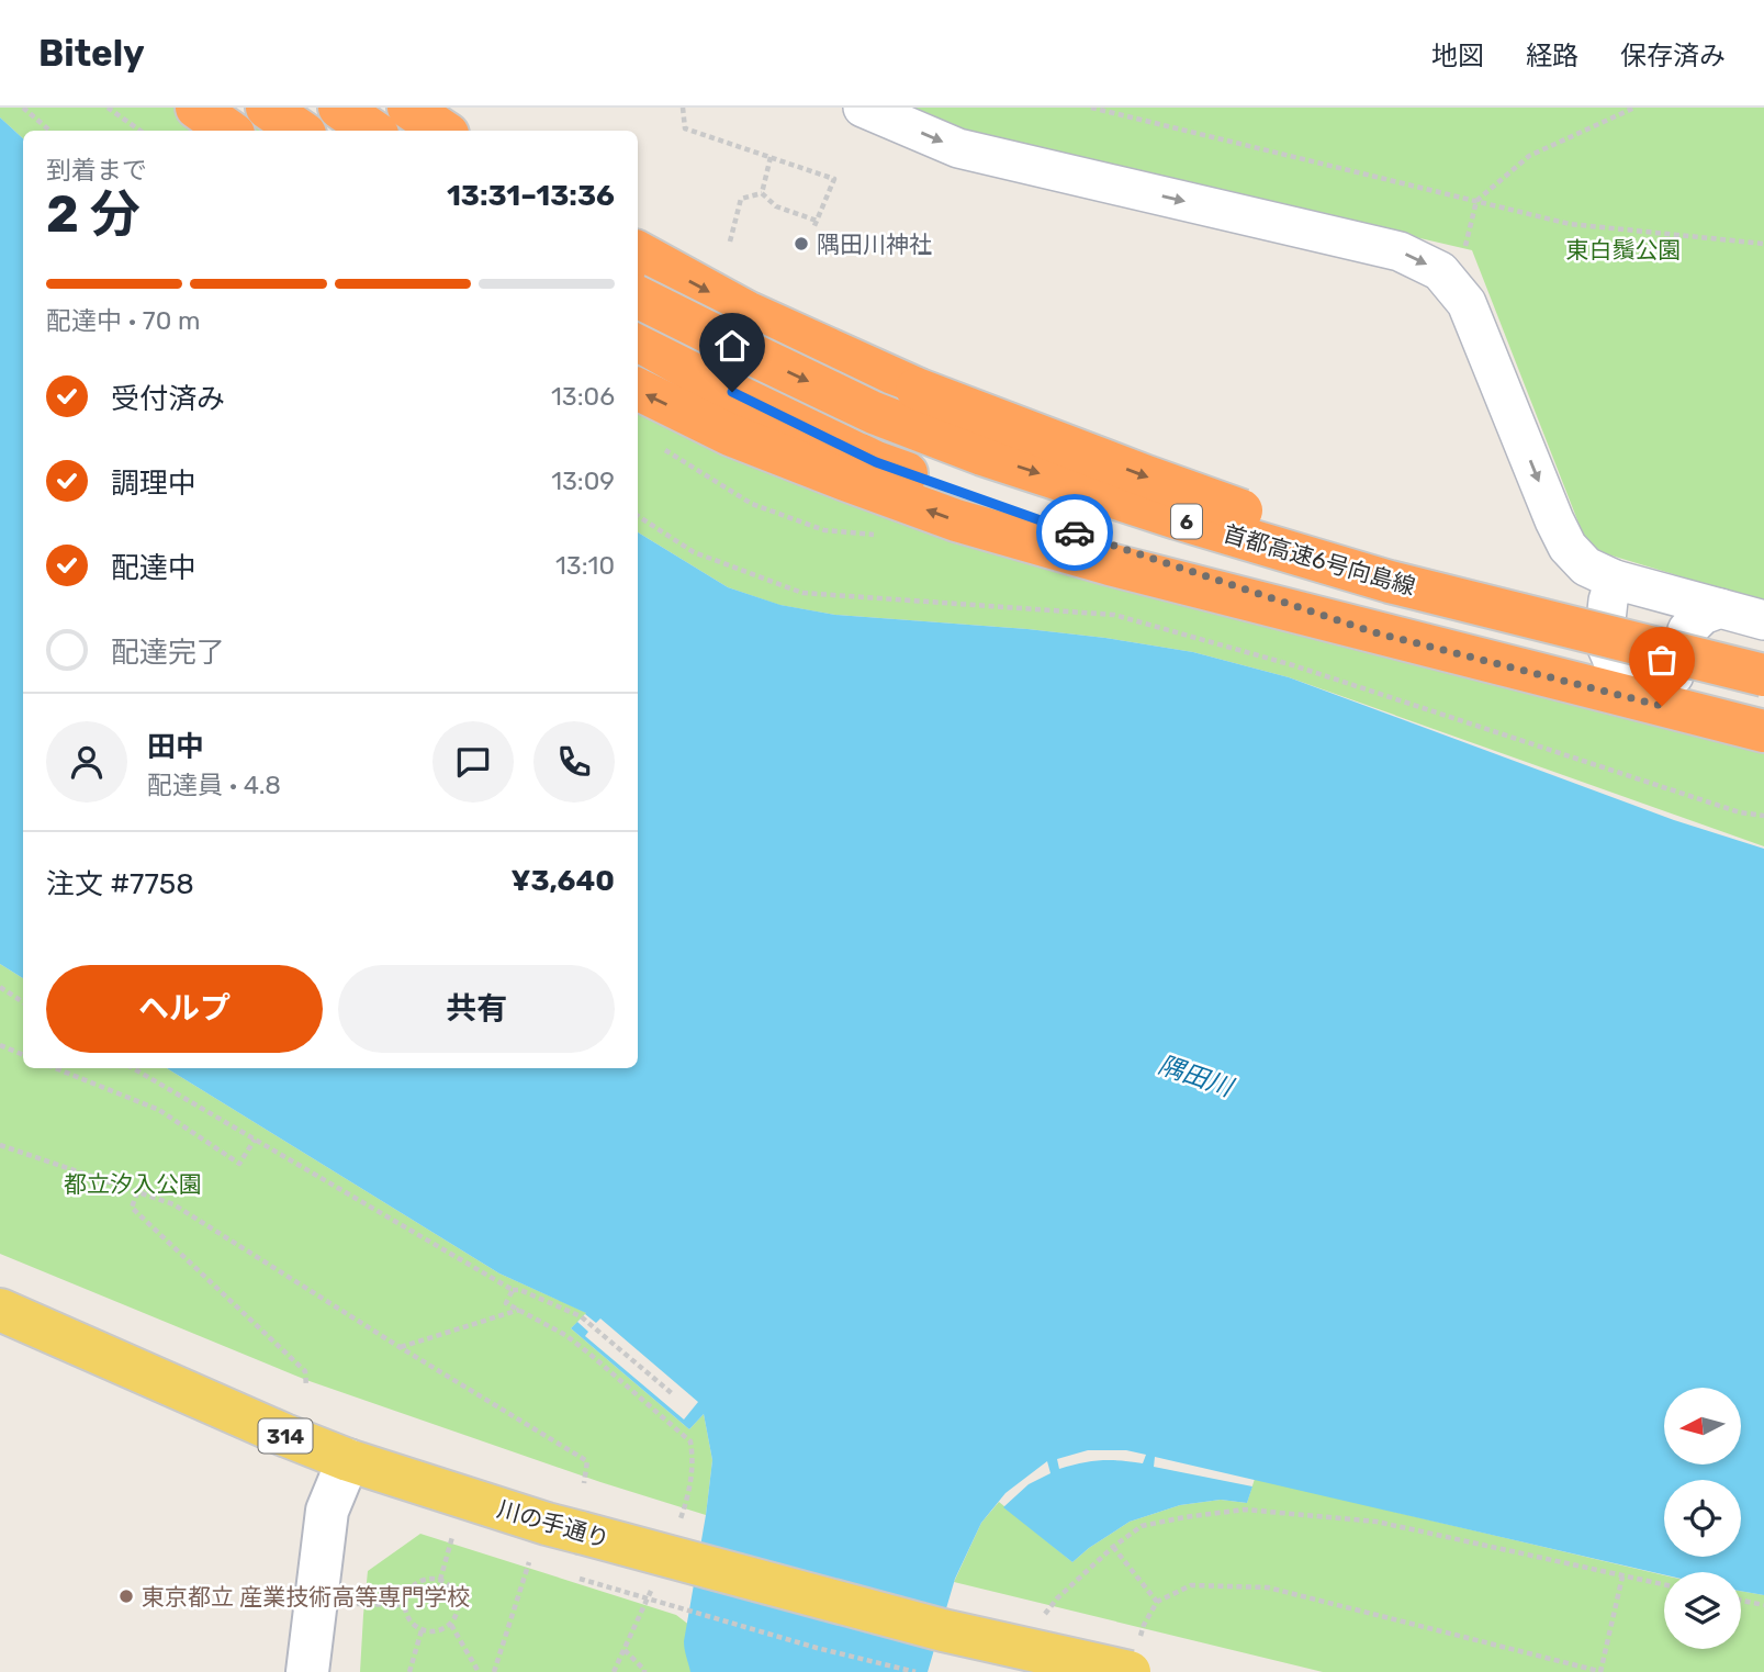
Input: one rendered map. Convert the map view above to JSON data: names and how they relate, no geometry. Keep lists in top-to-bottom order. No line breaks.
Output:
{"streets":{"highway":["6","首都高速6号向島線"],"main road":["314","川の手通り"]},"water":["隅田川"],"parks":["東白鬚公園","都立汐入公園"],"places":["隅田川神社","東京都立 産業技術高等専門学校"],"north":"left","page":{"header":"Bitely","nav":["地図","経路","保存済み"],"heading":["2 分","到着まで","13:31–13:36"],"panel":["田中","配達員 · 4.8","注文 #7758","¥3,640"],"bar":"配達中 · 70 m","list":[["受付済み","13:06"],["調理中","13:09"],["配達中","13:10"],"配達完了"],"buttons":["ヘルプ","共有"]}}
